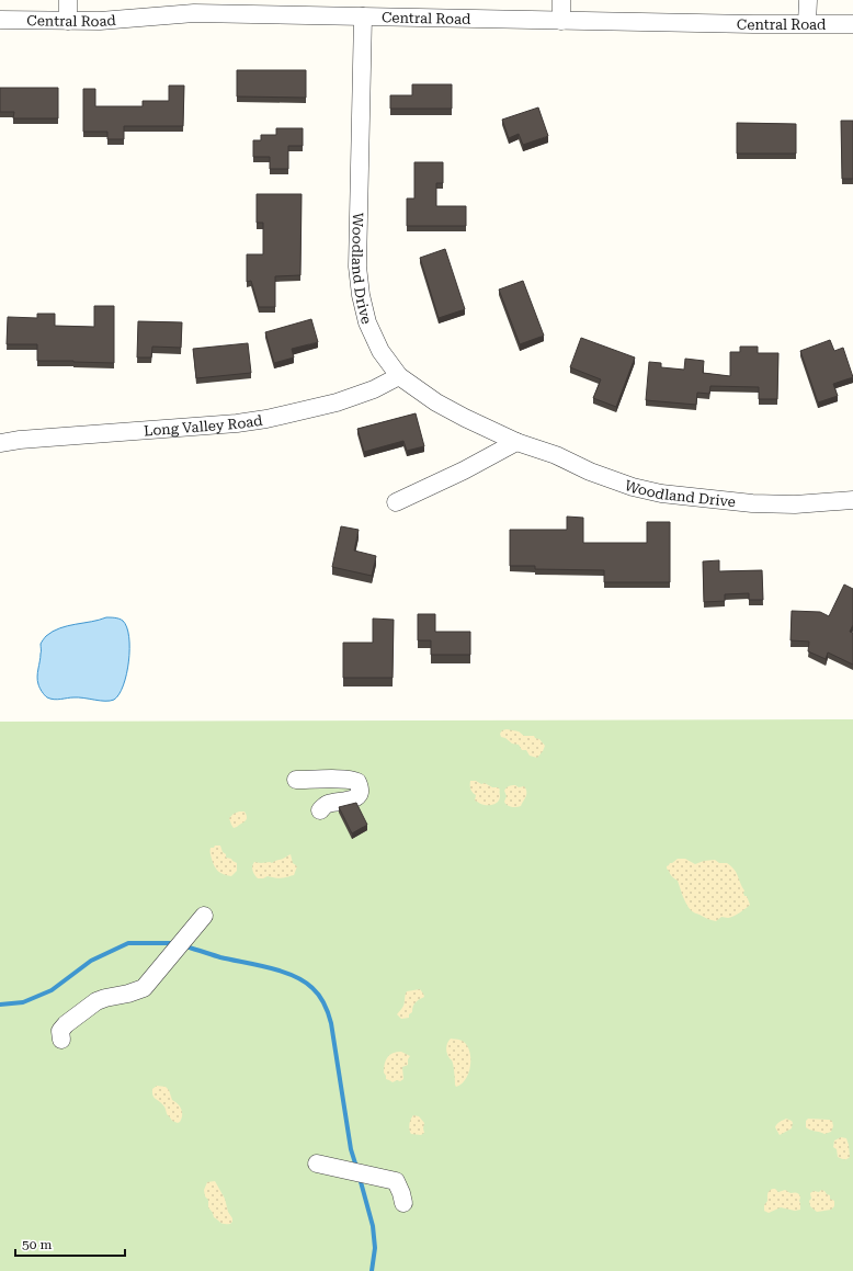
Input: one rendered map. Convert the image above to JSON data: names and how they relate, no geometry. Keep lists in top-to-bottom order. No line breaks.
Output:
{"streets":{"street":["Central Road","Woodland Drive","Long Valley Road"]},"crossings":[["Central Road","Woodland Drive"],["Woodland Drive","Long Valley Road"]],"scale_bar":"50 m"}
